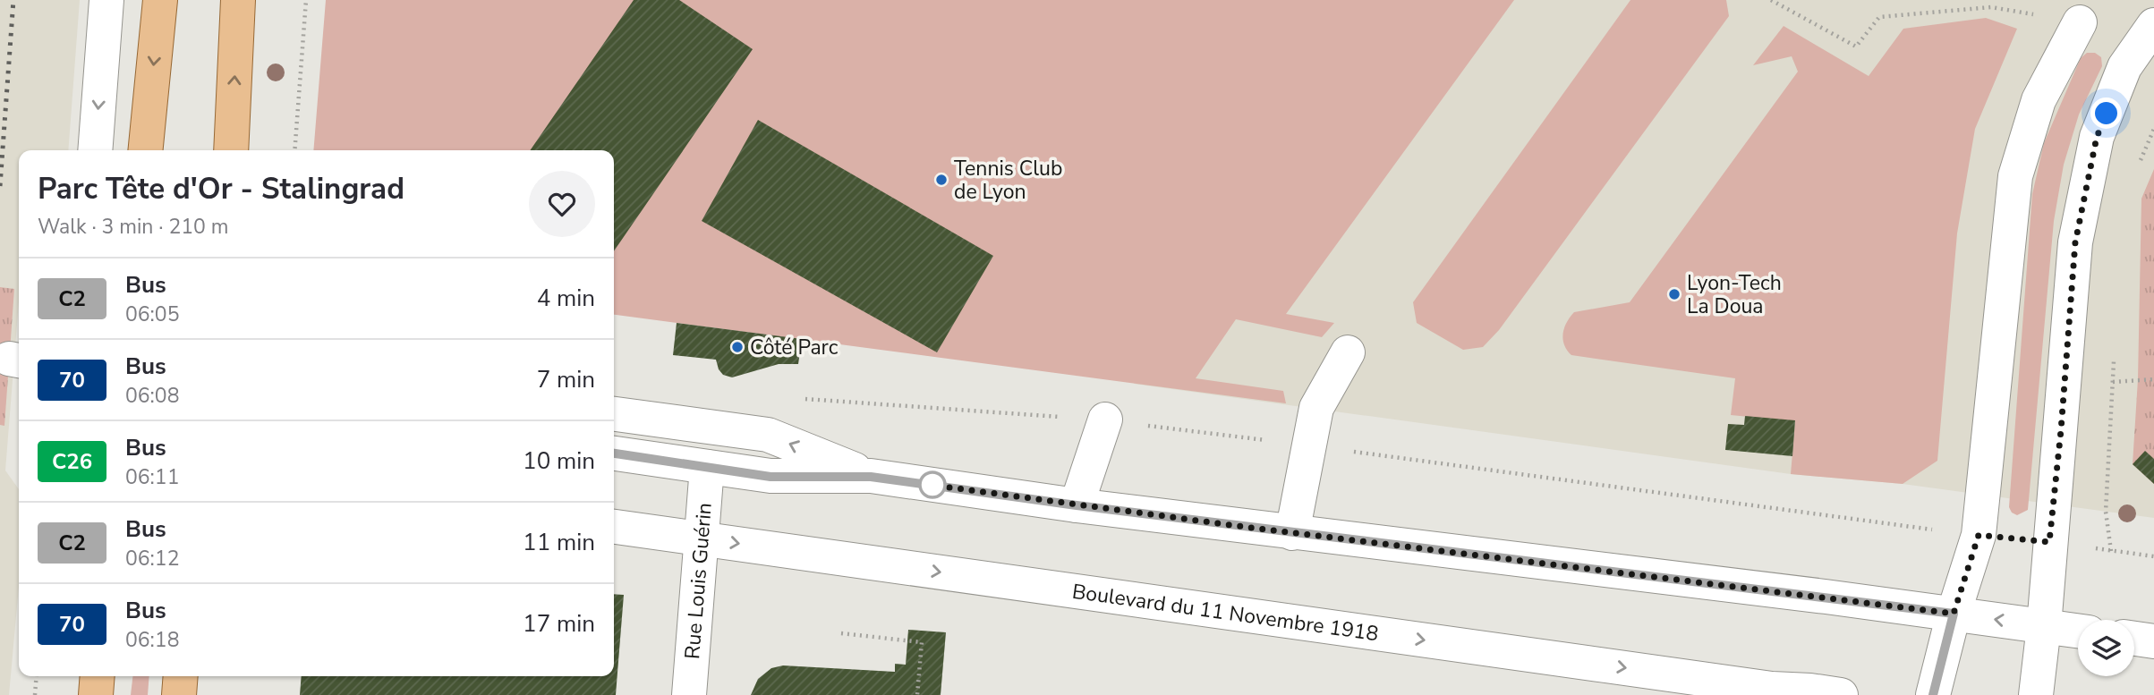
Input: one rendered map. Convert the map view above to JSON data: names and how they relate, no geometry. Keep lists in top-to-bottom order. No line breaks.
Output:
{"streets":{"street":["Rue Louis Guérin","Boulevard du 11 Novembre 1918"]},"crossings":[["Rue Louis Guérin","Boulevard du 11 Novembre 1918"]],"places":["Tennis Club de Lyon","Lyon-Tech La Doua","Côté Parc"],"lines":["bus line C2"],"page":{"heading":["Parc Tête d'Or - Stalingrad","Walk · 3 min · 210 m"],"list":[{"mark":"C2","name":"Bus","note":"06:05","value":"4 min"},{"mark":"70","name":"Bus","note":"06:08","value":"7 min"},{"mark":"C26","name":"Bus","note":"06:11","value":"10 min"},{"mark":"C2","name":"Bus","note":"06:12","value":"11 min"},{"mark":"70","name":"Bus","note":"06:18","value":"17 min"}]}}
